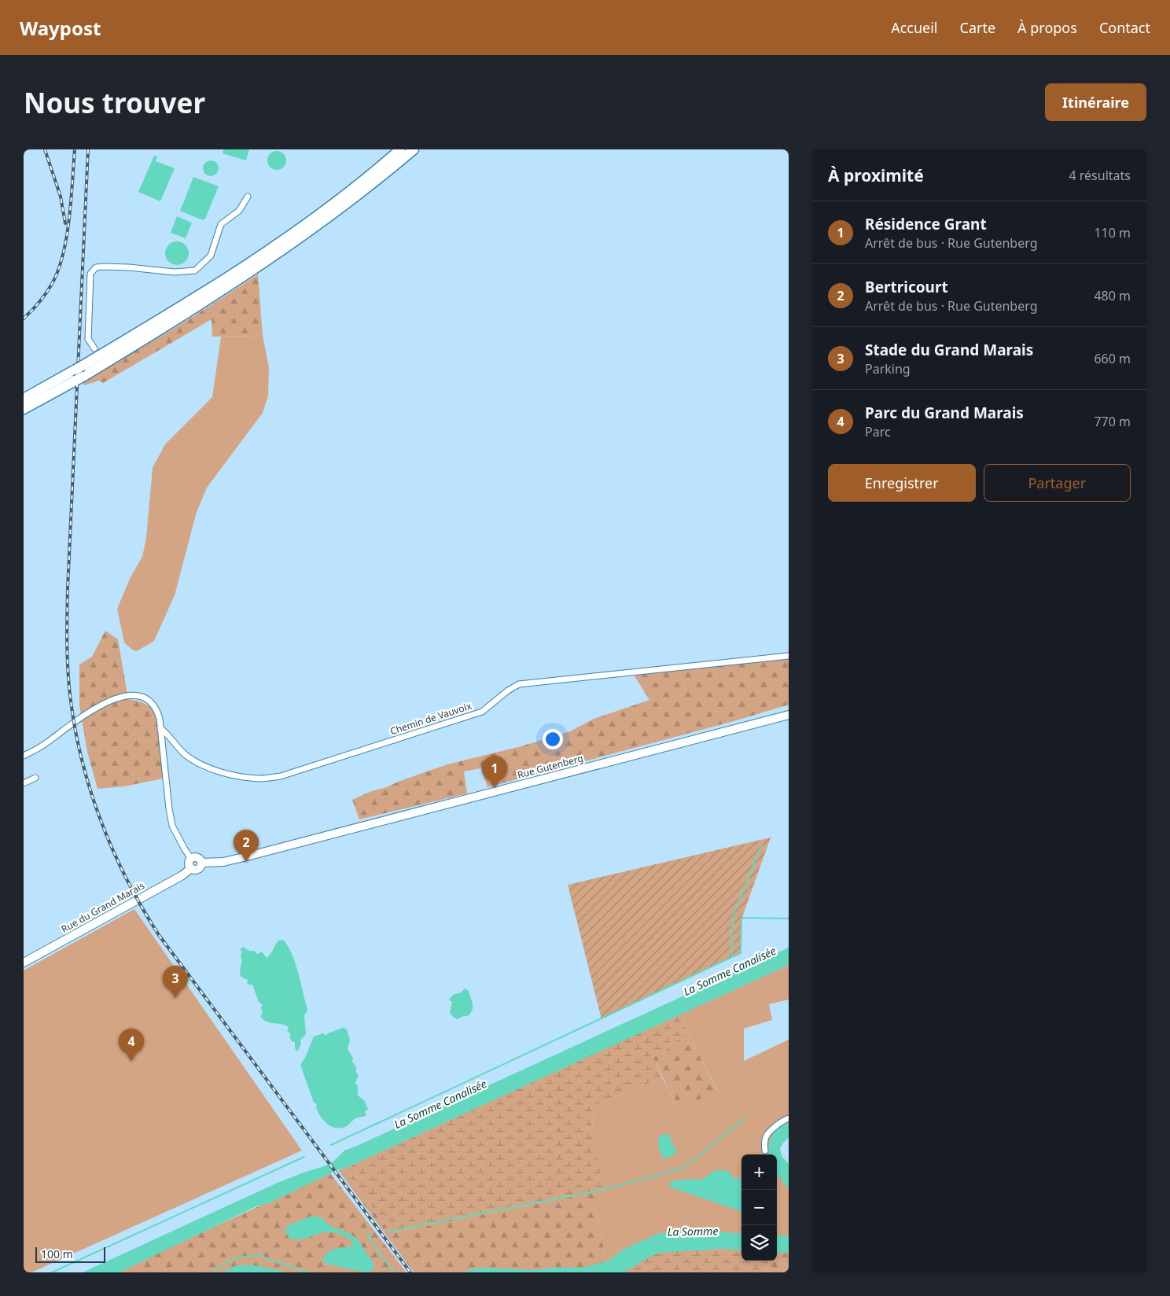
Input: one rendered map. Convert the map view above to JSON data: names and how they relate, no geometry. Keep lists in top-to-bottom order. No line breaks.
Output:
{"streets":{"street":["Chemin de Vauvoix","Rue Gutenberg","Rue du Grand Marais"]},"crossings":[["Rue Gutenberg","Rue du Grand Marais"]],"water":["La Somme Canalisée","La Somme"],"scale_bar":"100 m","page":{"header":"Waypost","nav":["Accueil","Carte","À propos","Contact"],"buttons":["Itinéraire",["Enregistrer","Partager"]],"title":"Nous trouver","heading":["À proximité","4 résultats"],"list":[{"mark":"1","name":"Résidence Grant","note":"Arrêt de bus · Rue Gutenberg","value":"110 m"},{"mark":"2","name":"Bertricourt","note":"Arrêt de bus · Rue Gutenberg","value":"480 m"},{"mark":"3","name":"Stade du Grand Marais","note":"Parking","value":"660 m"},{"mark":"4","name":"Parc du Grand Marais","note":"Parc","value":"770 m"}],"pins":["1","2","3","4"],"map_buttons":["+","−"],"scale":"100 m"}}
